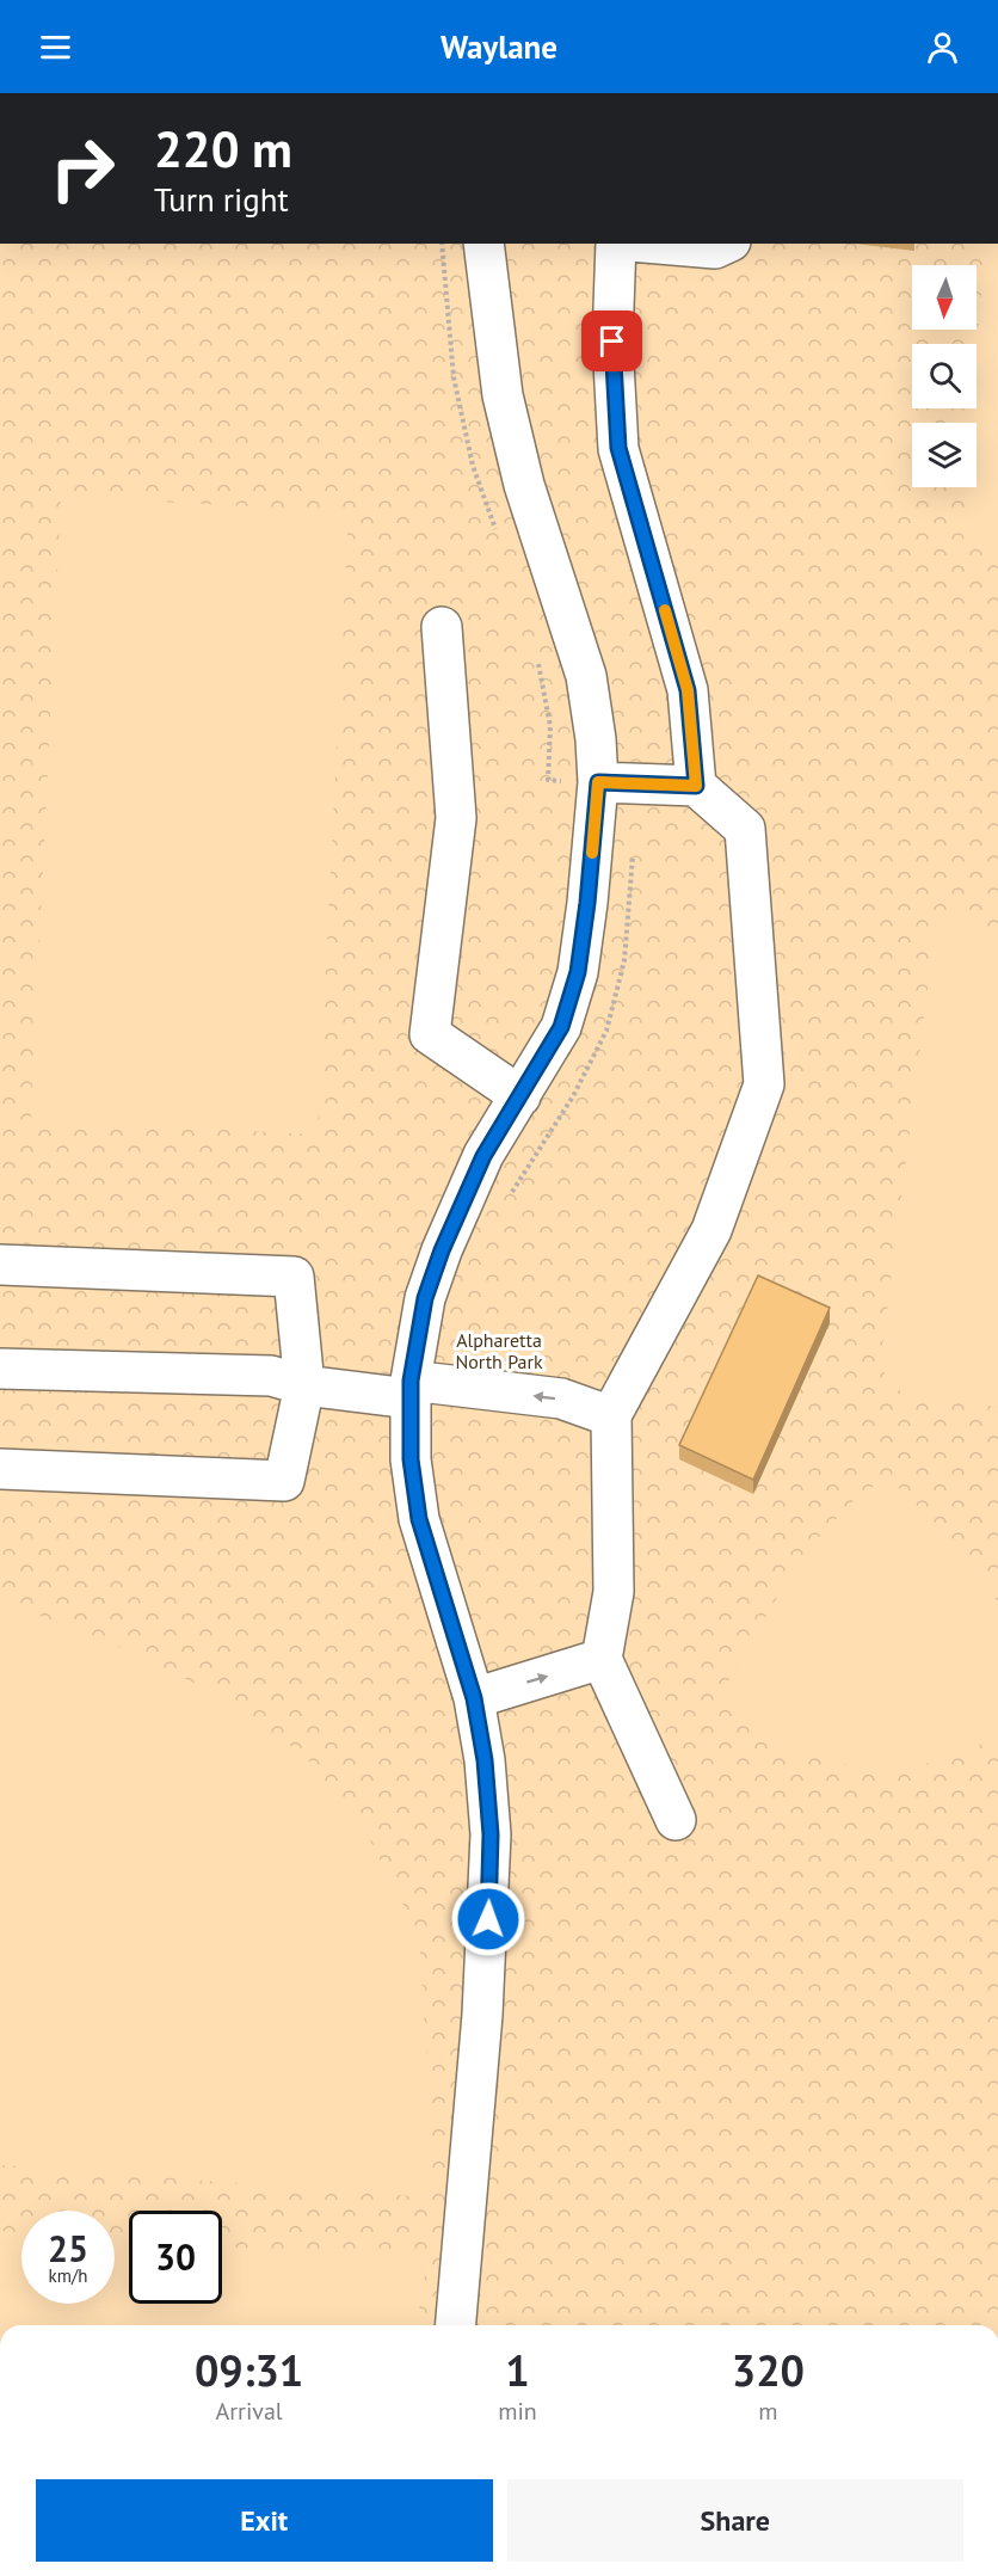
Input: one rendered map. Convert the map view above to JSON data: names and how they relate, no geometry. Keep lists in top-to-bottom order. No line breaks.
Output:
{"parks":["Alpharetta North Park"],"north":"bottom","page":{"header":"Waylane","turn":["220 m","Turn right"],"speed":"25 km/h","limit":"30","eta":["09:31","Arrival","1","min","320","m"],"buttons":["Exit","Share"]}}
